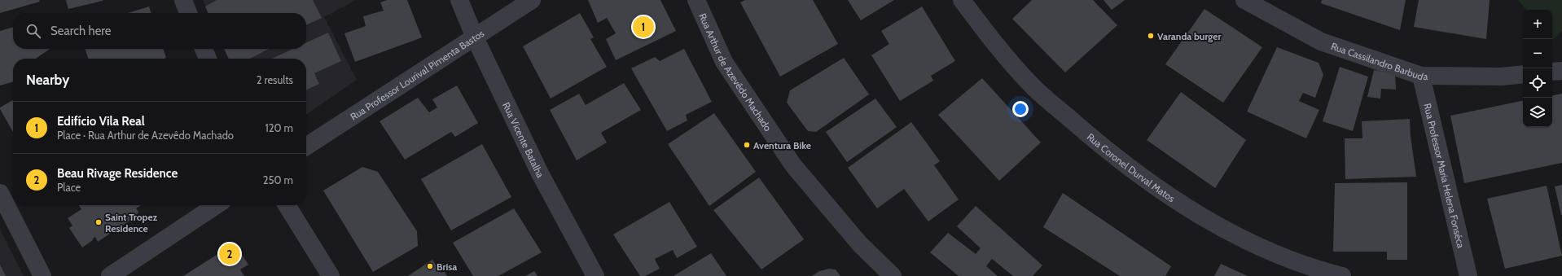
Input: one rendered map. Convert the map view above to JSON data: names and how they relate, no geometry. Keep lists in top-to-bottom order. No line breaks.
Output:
{"streets":{"street":["Rua Cassilandro Barbuda","Rua Arthur de Azevêdo Machado","Rua Professor Lourival Pimenta Bastos","Rua Vicente Batalha","Rua Coronel Durval Matos","Rua Professor Maria Helena Fonséca"]},"crossings":[["Rua Cassilandro Barbuda","Rua Professor Maria Helena Fonséca"],["Rua Professor Lourival Pimenta Bastos","Rua Vicente Batalha"]],"places":["Varanda burger","Aventura Bike","Saint Tropez Residence","Brisa"],"page":{"map_buttons":["+","−"],"search":"Search here","pins":["1","2"],"heading":["Nearby","2 results"],"list":[{"mark":"1","name":"Edifício Vila Real","note":"Place · Rua Arthur de Azevêdo Machado","value":"120 m"},{"mark":"2","name":"Beau Rivage Residence","note":"Place","value":"250 m"}]}}
